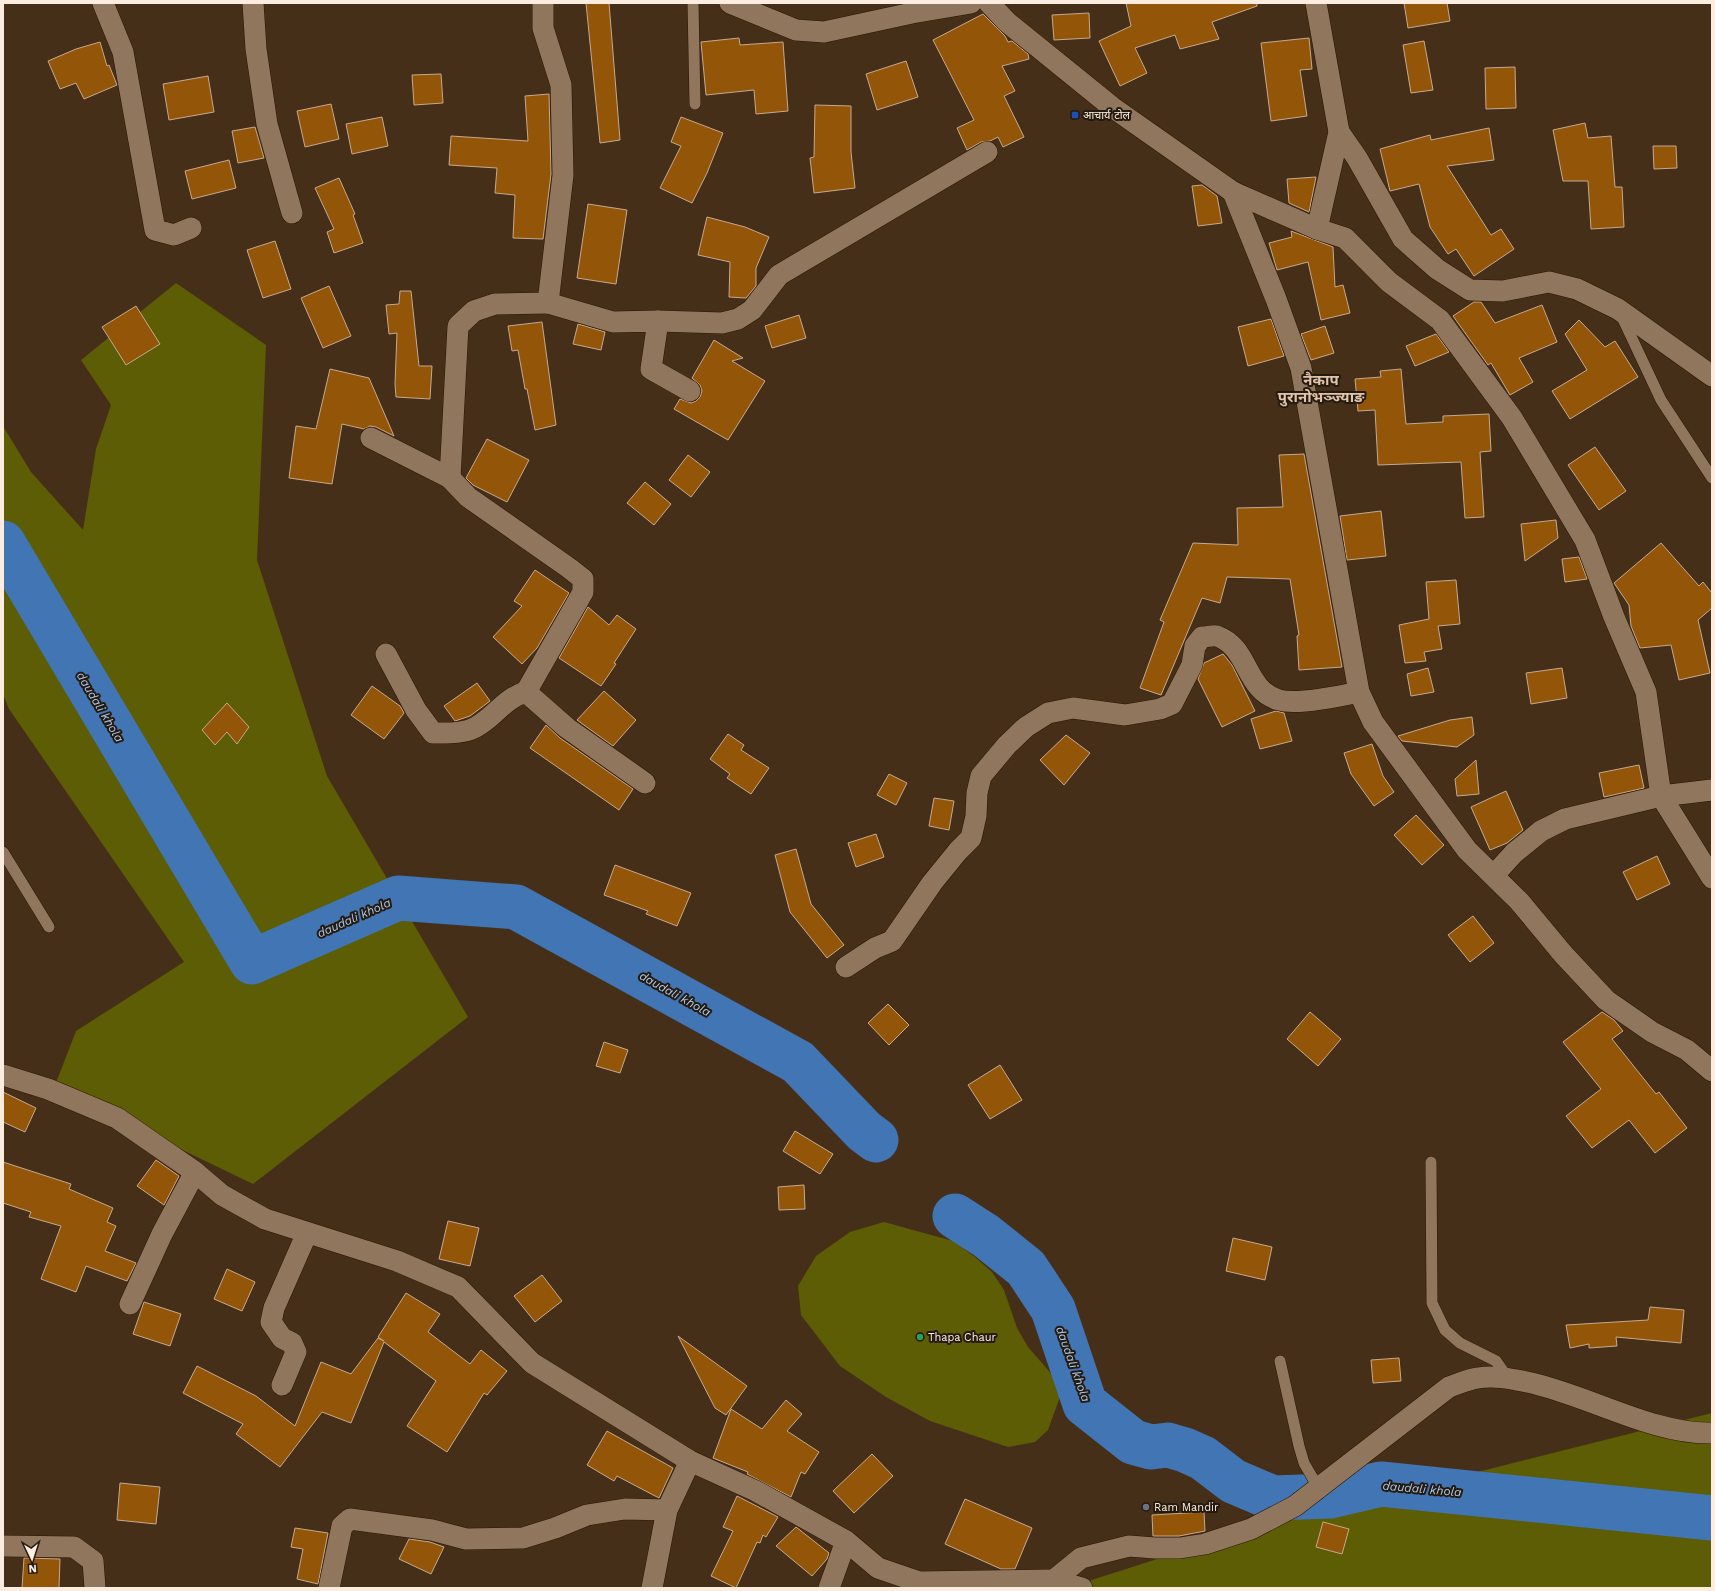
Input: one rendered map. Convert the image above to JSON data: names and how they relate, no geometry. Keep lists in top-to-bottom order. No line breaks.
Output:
{"districts":["नैकाप पुरानोभञ्ज्याङ"],"water":["daudali khola"],"places":{"transit":["आचार्य टोल"],"other":["Thapa Chaur","Ram Mandir"]},"north":"bottom"}
